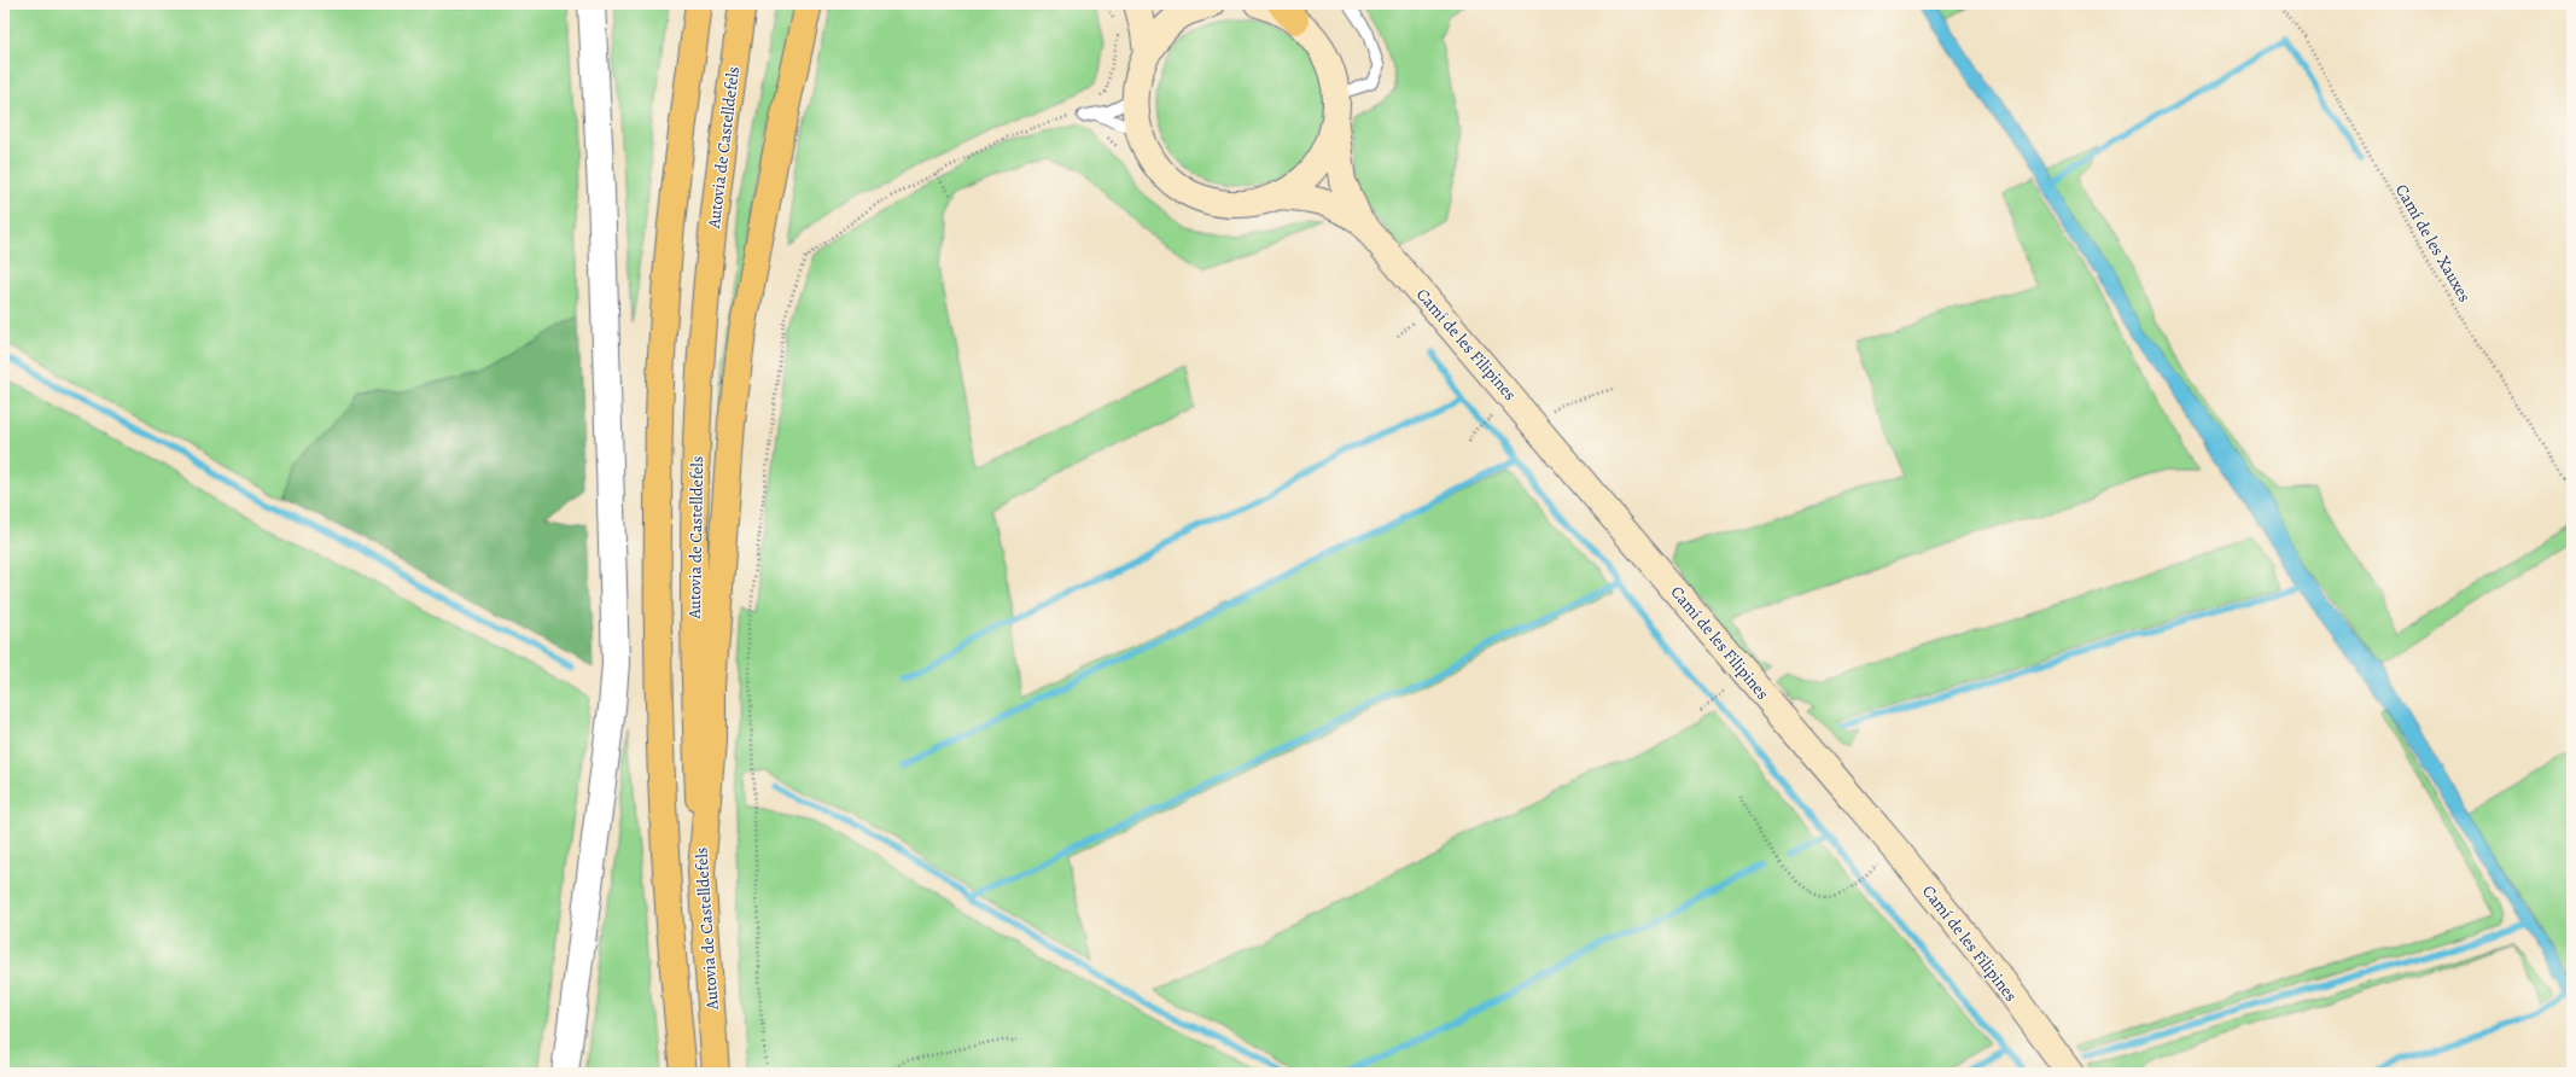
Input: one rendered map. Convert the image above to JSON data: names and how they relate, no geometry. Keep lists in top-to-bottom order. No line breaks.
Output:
{"streets":{"highway":["Autovia de Castelldefels"],"main road":["Camí de les Filipines"],"path":["Camí de les Xauxes"]}}
